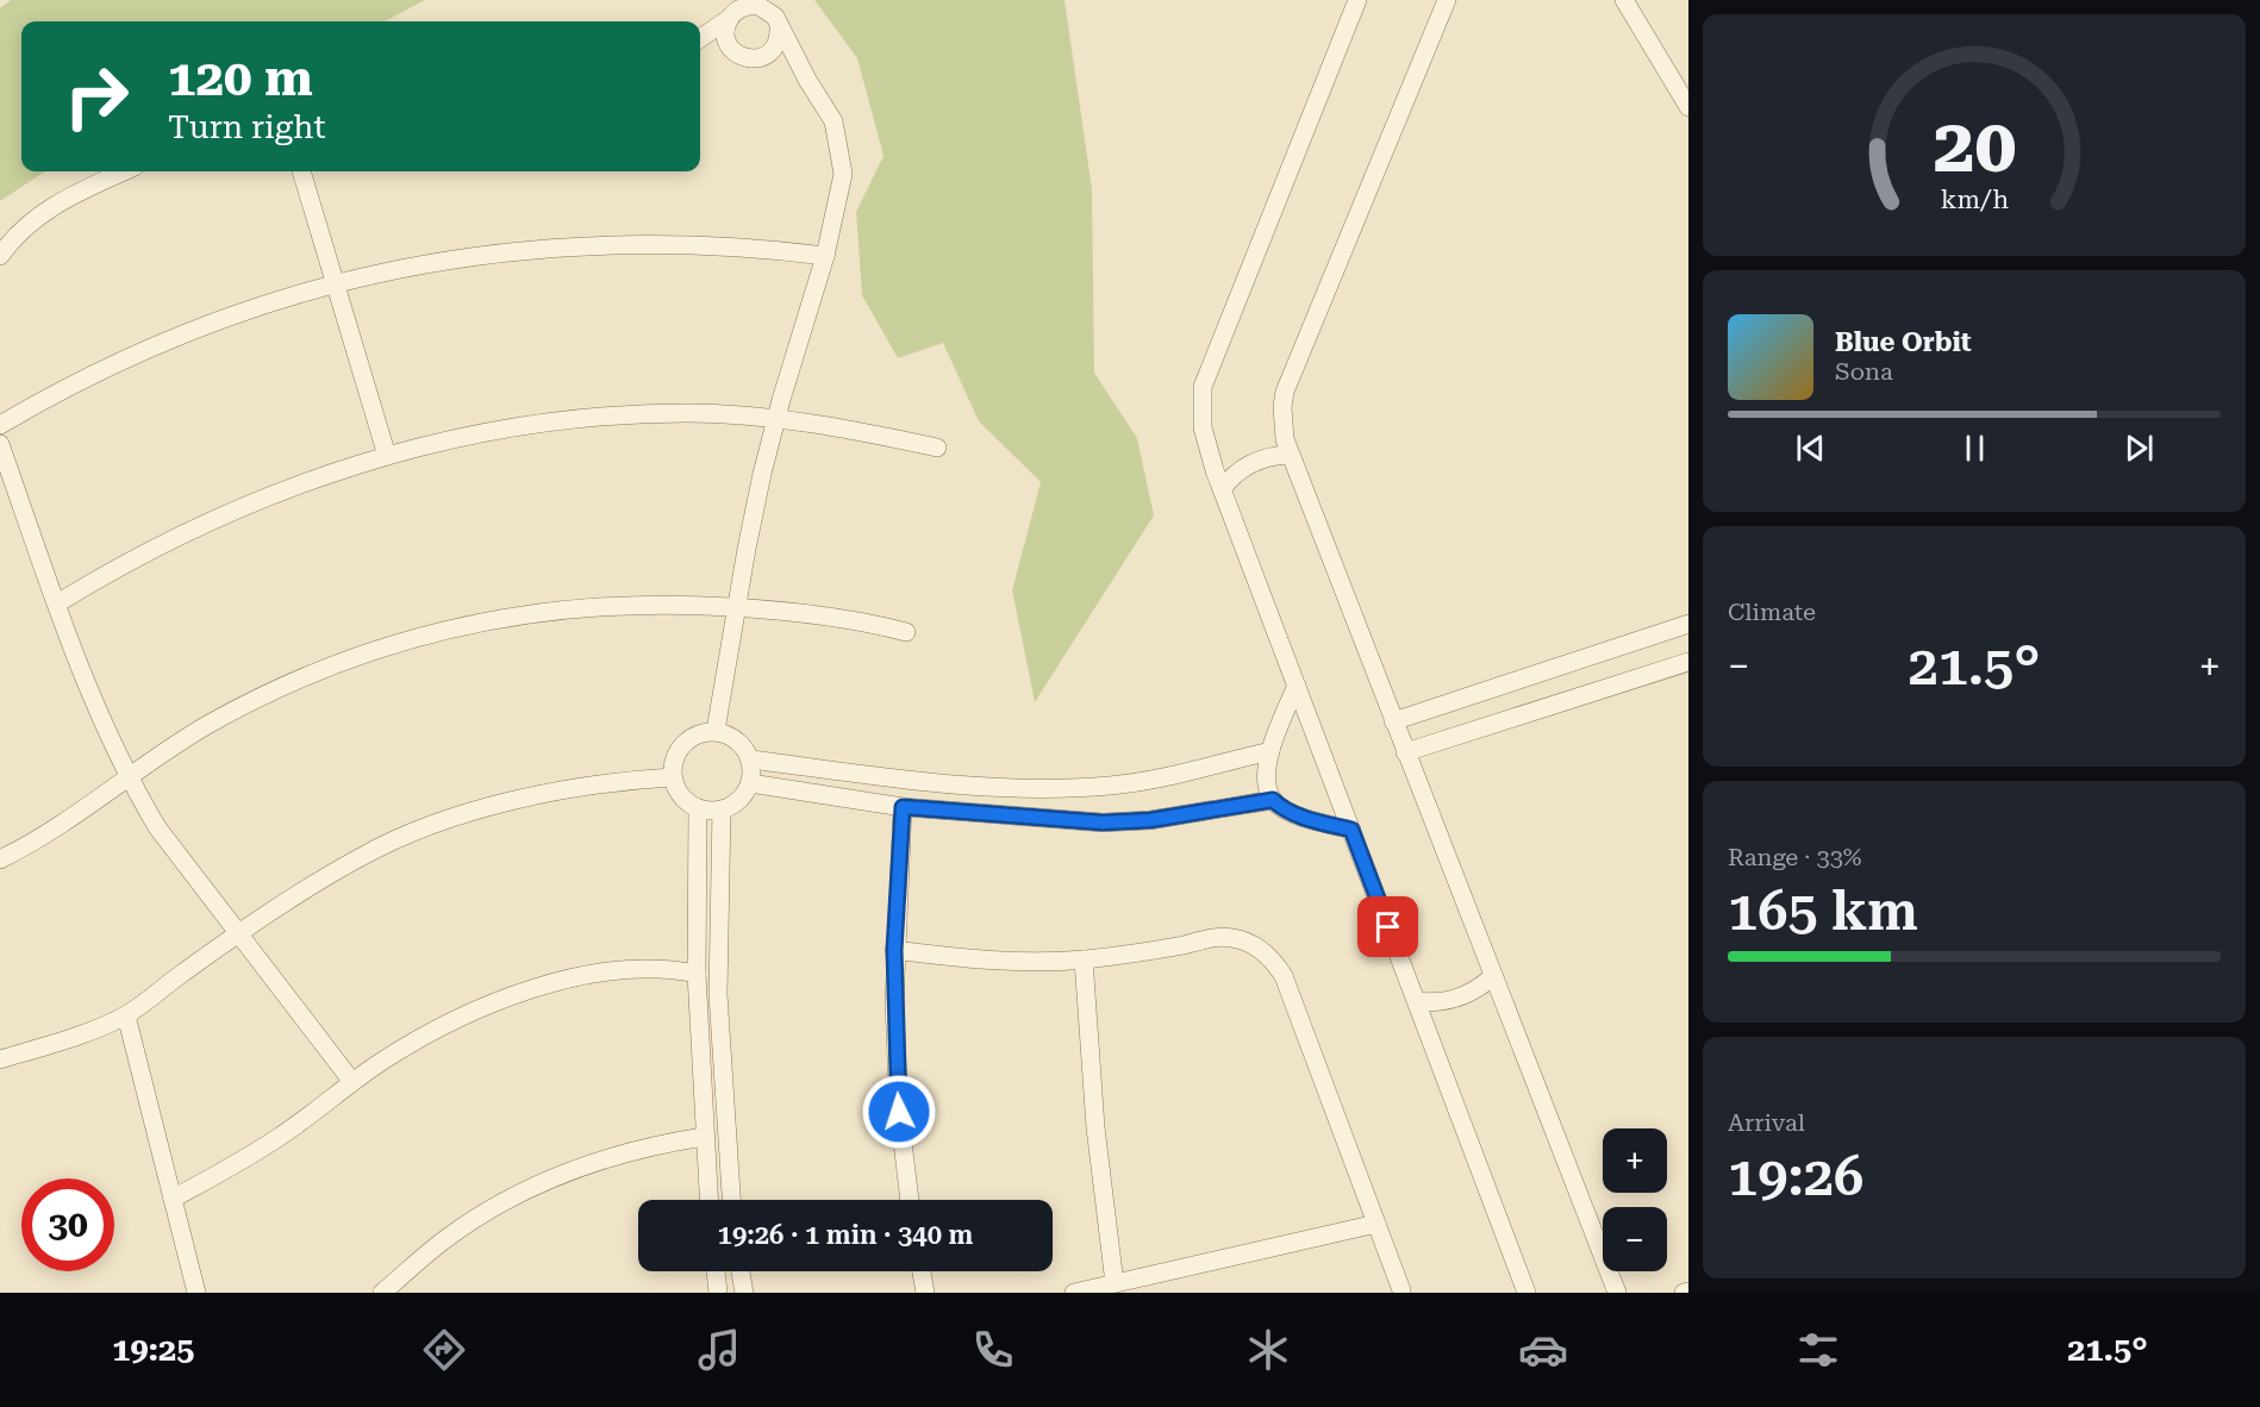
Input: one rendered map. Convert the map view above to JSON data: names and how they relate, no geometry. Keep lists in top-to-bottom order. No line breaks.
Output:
{"page":{"turn":["120 m","Turn right"],"song":["Blue Orbit","Sona"],"tile":["Climate",["Range · 33%","165 km"],["Arrival","19:26"]],"heat":["−","21.5°","+"],"map_buttons":["+","−"],"limit":"30","trip":"19:26 · 1 min · 340 m","tabs":["19:25","21.5°"],"gauge":["20","km/h"]}}
